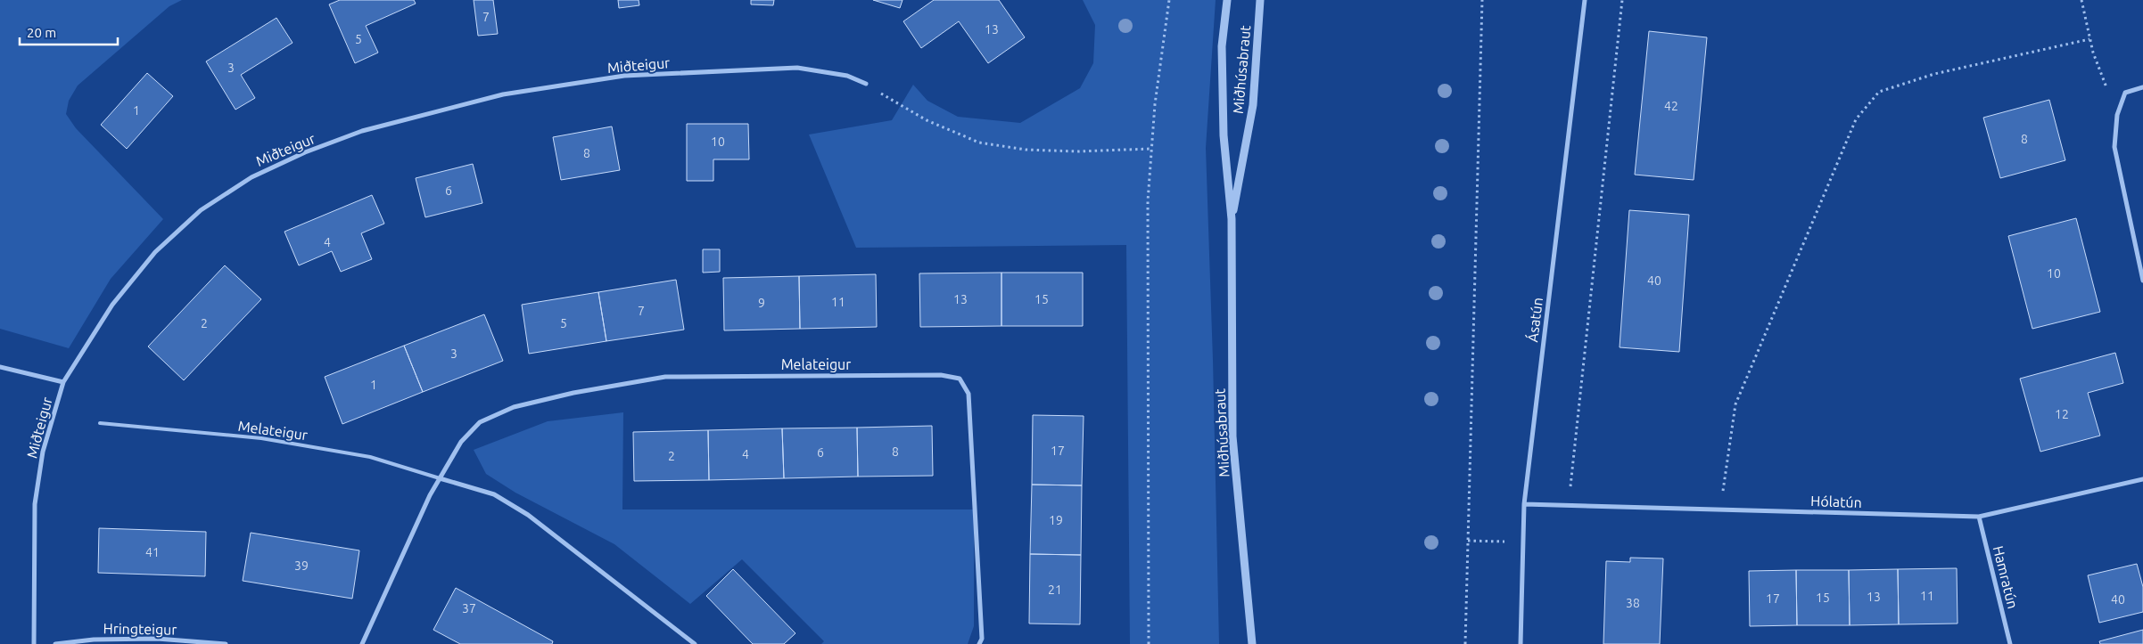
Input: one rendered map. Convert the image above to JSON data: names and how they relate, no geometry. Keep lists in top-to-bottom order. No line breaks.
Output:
{"streets":{"street":["Miðteigur","Miðhúsabraut","Ásatún","Melateigur","Hólatún","Hamratún","Hringteigur"]},"crossings":[["Ásatún","Hólatún"],["Hólatún","Hamratún"]],"house_numbers":["7","13","5","3","42","1","8","10","8","6","4","10","40","13","15","11","9","7","2","5","3","1","12","17","8","6","4","2","19","41","39","21","11","13","15","17","40","38","37"],"scale_bar":"20 m"}
